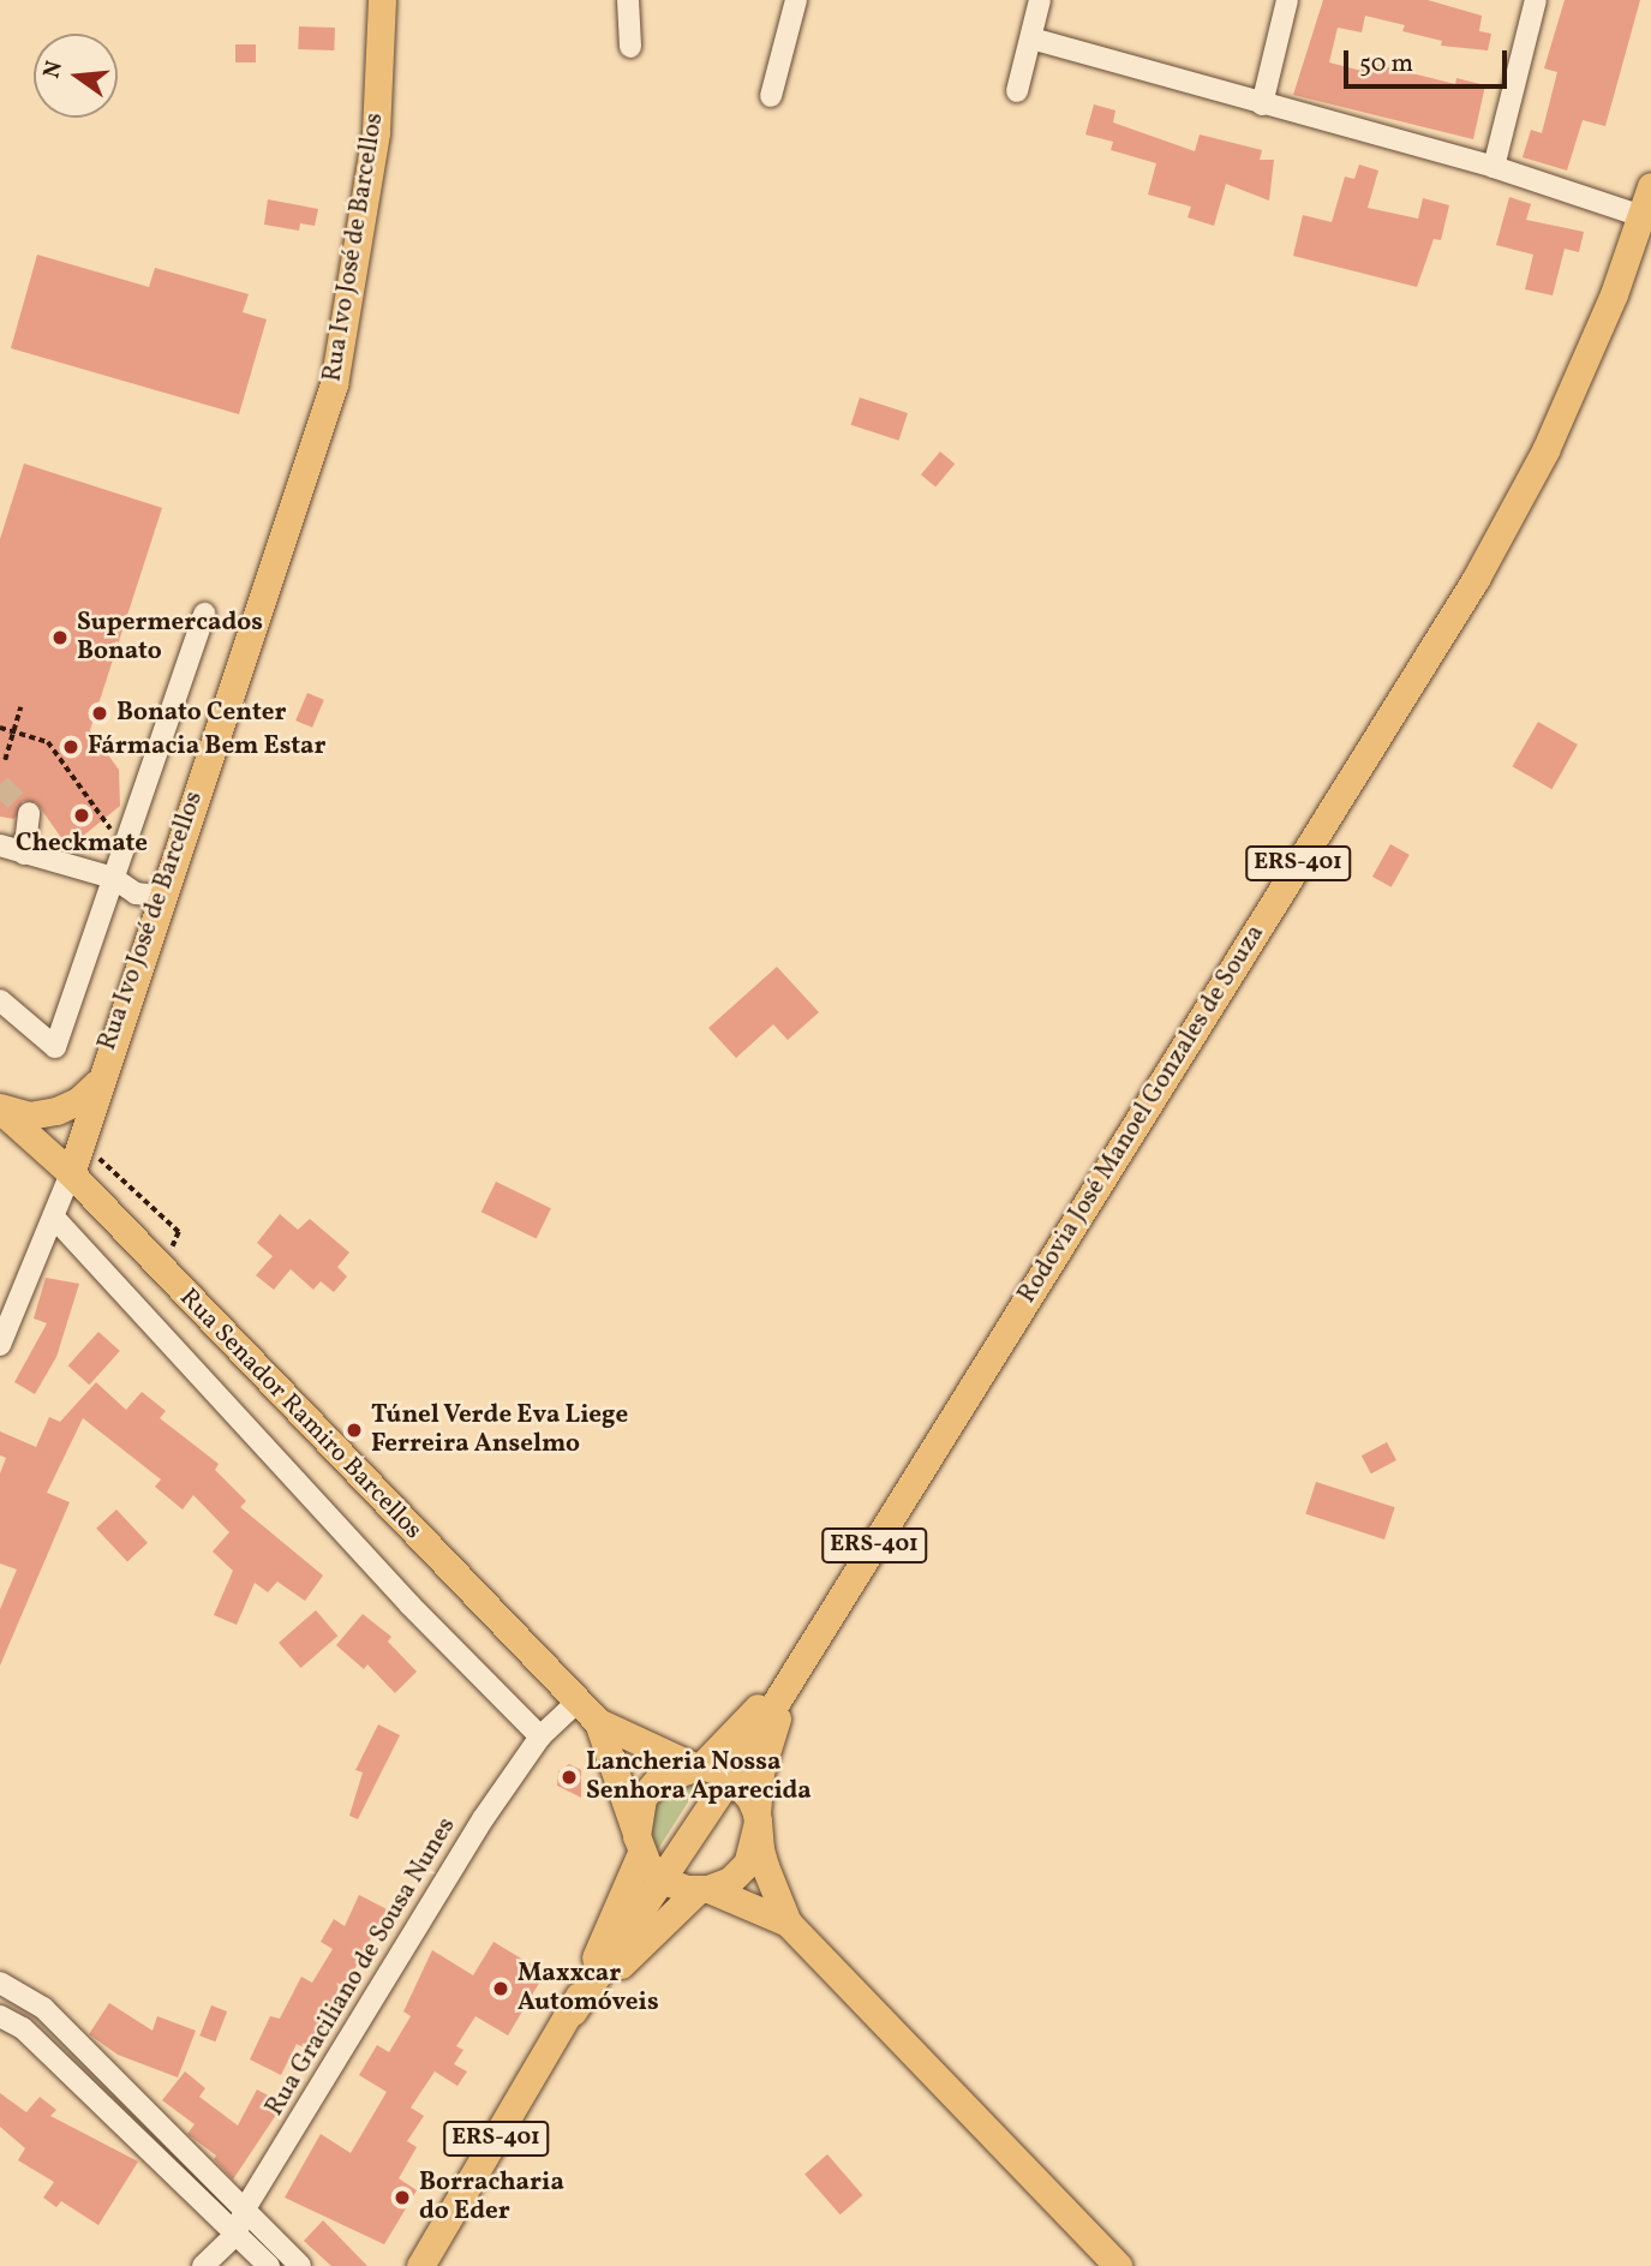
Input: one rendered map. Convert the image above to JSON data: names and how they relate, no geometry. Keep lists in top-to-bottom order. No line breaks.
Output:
{"streets":{"main road":["Rua Ivo José de Barcellos","ERS-401","Rodovia José Manoel Gonzales de Souza","Rua Senador Ramiro Barcellos"],"street":["Rua Graciliano de Sousa Nunes"]},"crossings":[["Rua Ivo José de Barcellos","Rua Senador Ramiro Barcellos"],["ERS-401","Rodovia José Manoel Gonzales de Souza"],["Rodovia José Manoel Gonzales de Souza","Rua Senador Ramiro Barcellos"],["Rua Senador Ramiro Barcellos","Rua Graciliano de Sousa Nunes"]],"places":["Supermercados Bonato","Bonato Center","Fármacia Bem Estar","Checkmate","Túnel Verde Eva Liege Ferreira Anselmo","Lancheria Nossa Senhora Aparecida","Maxxcar Automóveis","Borracharia do Eder"],"scale_bar":"50 m","north":"left"}
